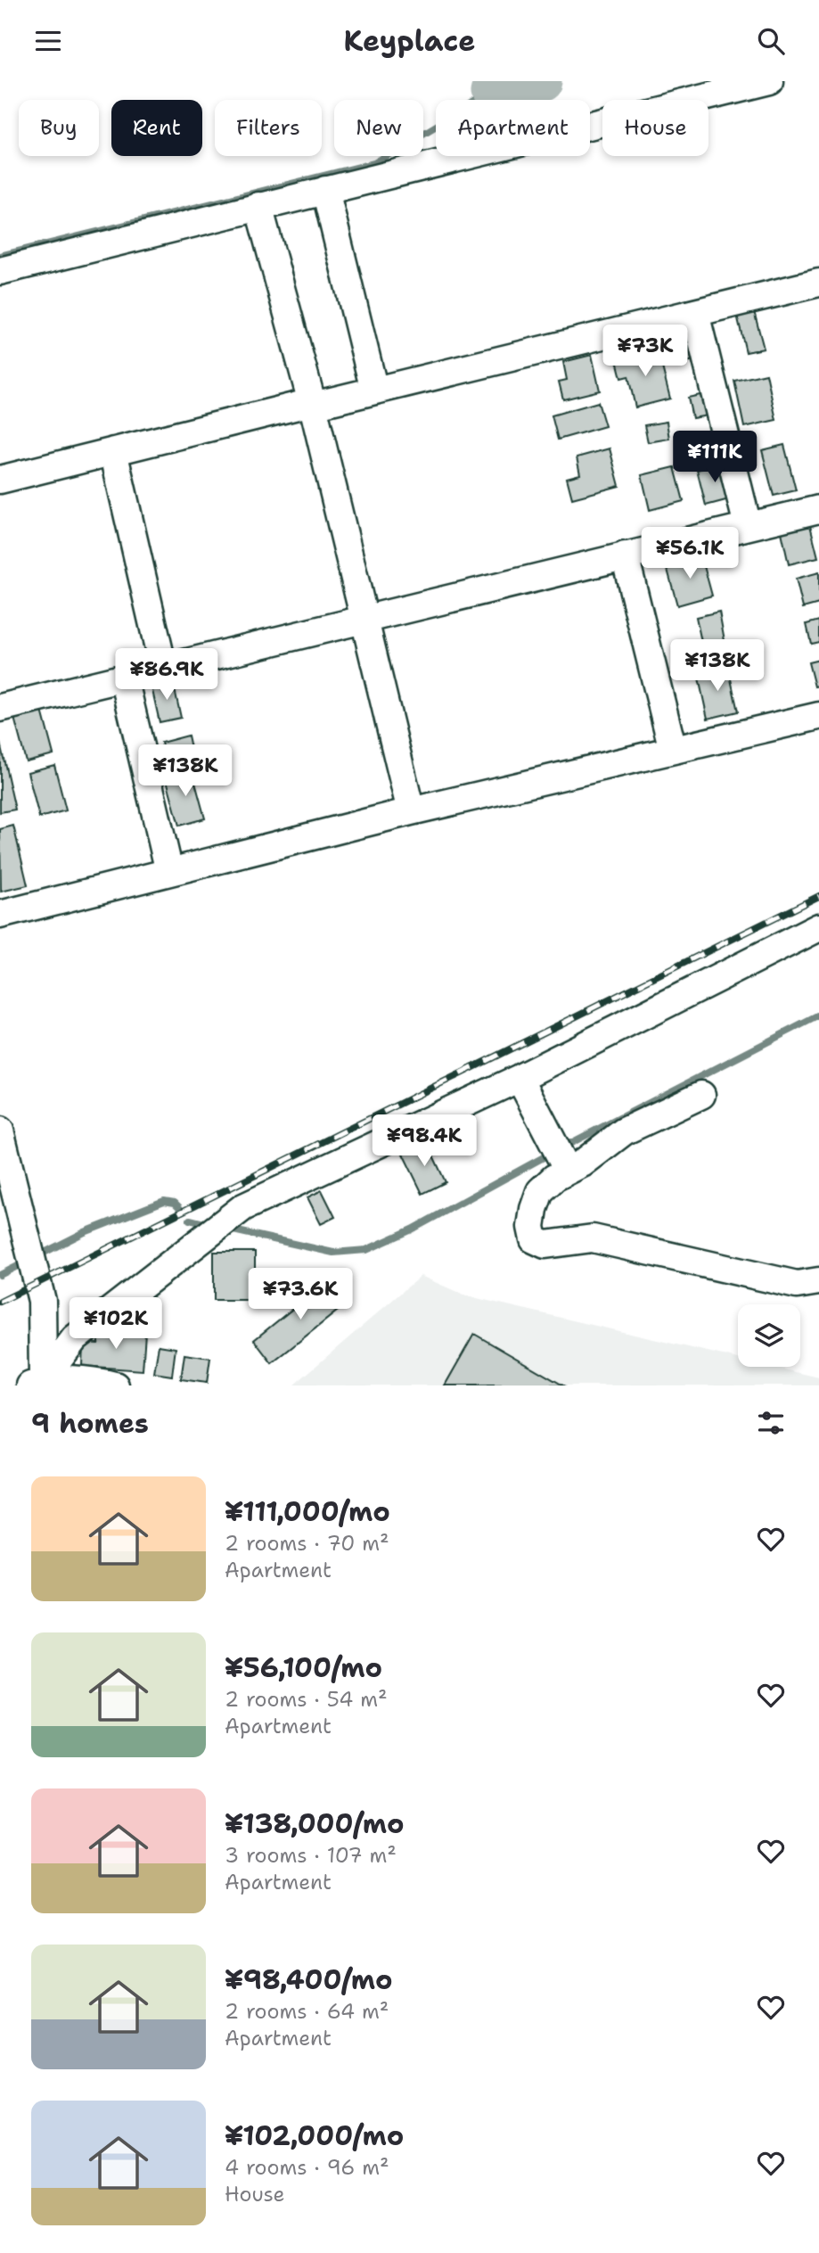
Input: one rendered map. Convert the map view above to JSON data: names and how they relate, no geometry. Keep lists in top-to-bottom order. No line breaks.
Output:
{"page":{"header":"Keyplace","chip":["Buy","Rent","Filters","New","Apartment","House"],"price":["¥73K","¥111K","¥56.1K","¥138K","¥86.9K","¥138K","¥98.4K","¥73.6K","¥102K"],"heading":"9 homes","list":[{"name":"¥111,000/mo","note":"2 rooms · 70 m² · Apartment"},{"name":"¥56,100/mo","note":"2 rooms · 54 m² · Apartment"},{"name":"¥138,000/mo","note":"3 rooms · 107 m² · Apartment"},{"name":"¥98,400/mo","note":"2 rooms · 64 m² · Apartment"},{"name":"¥102,000/mo","note":"4 rooms · 96 m² · House"}]}}
